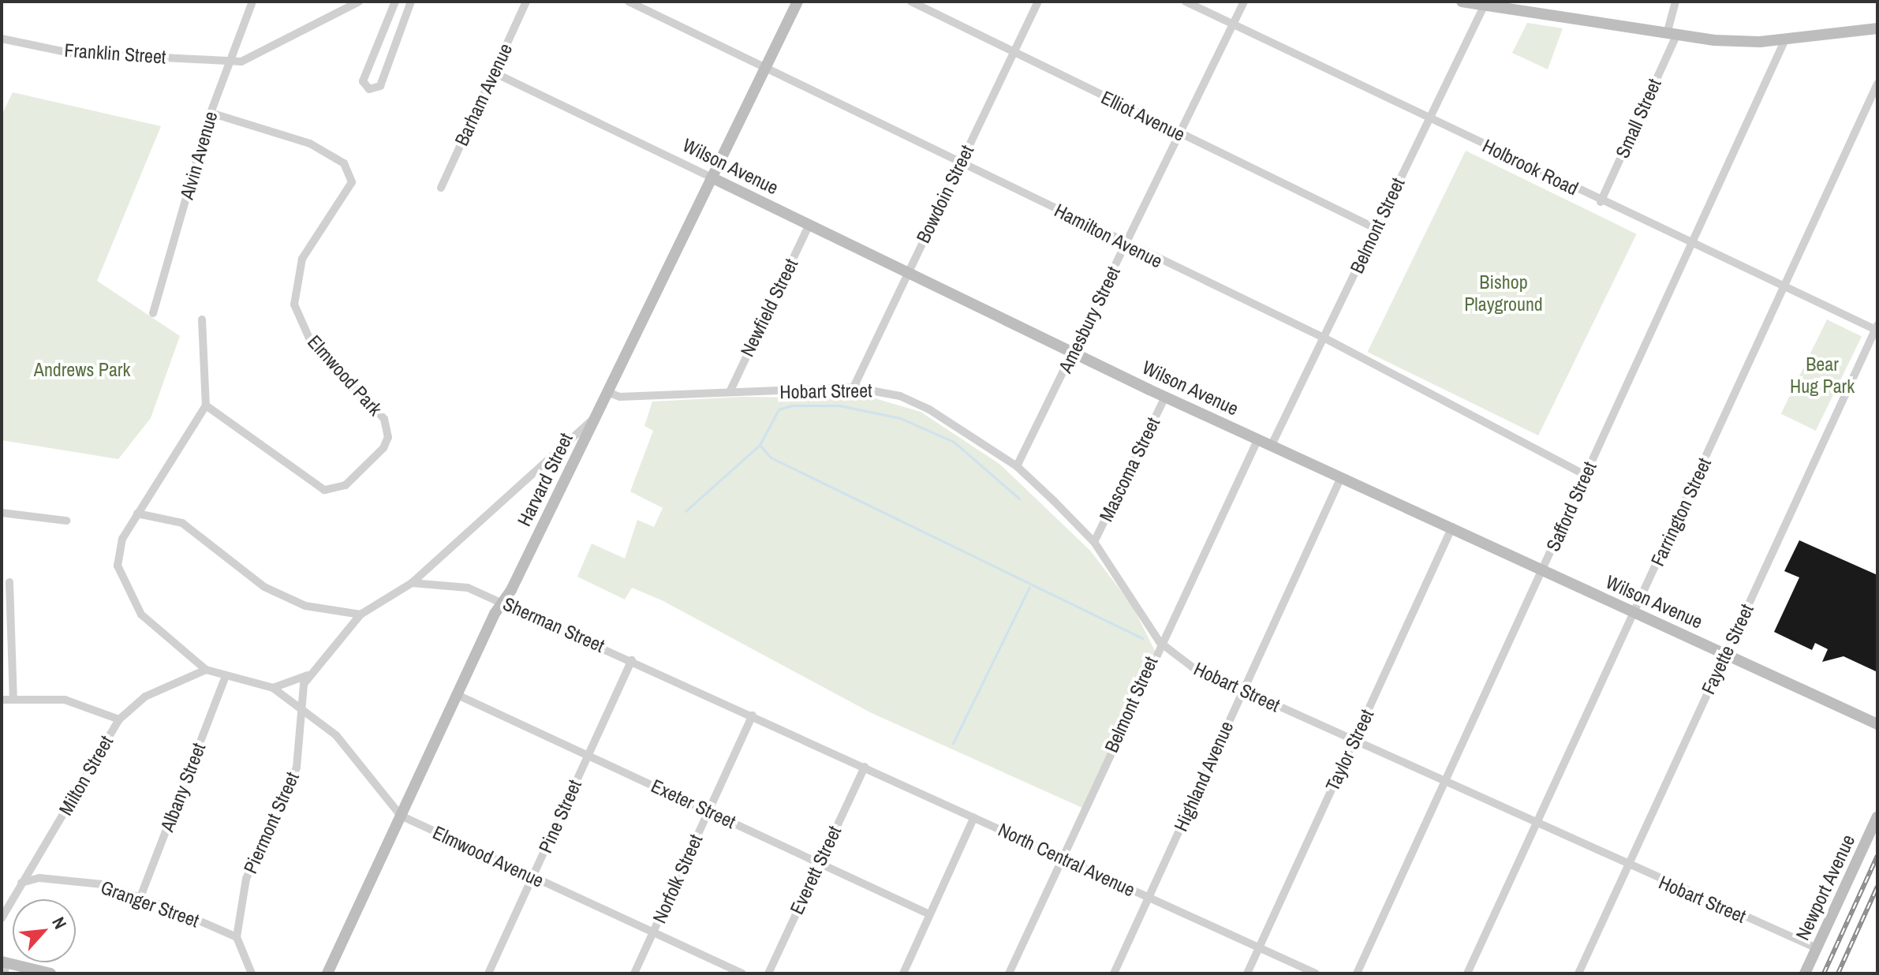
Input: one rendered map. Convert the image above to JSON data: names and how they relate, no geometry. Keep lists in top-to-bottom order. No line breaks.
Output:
{"streets":{"street":["Franklin Street","Barham Avenue","Elliot Avenue","Small Street","Alvin Avenue","Wilson Avenue","Holbrook Road","Bowdoin Street","Belmont Street","Hamilton Avenue","Newfield Street","Amesbury Street","Elmwood Park","Hobart Street","Mascoma Street","Harvard Street","Safford Street","Farrington Street","Sherman Street","Fayette Street","Taylor Street","Milton Street","Highland Avenue","Albany Street","Exeter Street","Pine Street","Piermont Street","Elmwood Avenue","North Central Avenue","Everett Street","Norfolk Street","Newport Avenue","Granger Street"]},"crossings":[["Franklin Street","Alvin Avenue"],["Barham Avenue","Wilson Avenue"],["Elliot Avenue","Bowdoin Street"],["Elliot Avenue","Belmont Street"],["Elliot Avenue","Amesbury Street"],["Small Street","Holbrook Road"],["Alvin Avenue","Elmwood Park"],["Wilson Avenue","Bowdoin Street"],["Wilson Avenue","Belmont Street"],["Wilson Avenue","Newfield Street"],["Wilson Avenue","Amesbury Street"],["Wilson Avenue","Mascoma Street"],["Wilson Avenue","Harvard Street"],["Wilson Avenue","Safford Street"],["Wilson Avenue","Farrington Street"],["Wilson Avenue","Fayette Street"],["Wilson Avenue","Taylor Street"],["Wilson Avenue","Highland Avenue"],["Holbrook Road","Belmont Street"],["Holbrook Road","Amesbury Street"],["Holbrook Road","Safford Street"],["Holbrook Road","Farrington Street"],["Holbrook Road","Fayette Street"],["Bowdoin Street","Hamilton Avenue"],["Bowdoin Street","Hobart Street"],["Belmont Street","Hamilton Avenue"],["Belmont Street","Hobart Street"],["Belmont Street","North Central Avenue"],["Hamilton Avenue","Amesbury Street"],["Hamilton Avenue","Harvard Street"],["Hamilton Avenue","Safford Street"],["Newfield Street","Hobart Street"],["Amesbury Street","Hobart Street"],["Hobart Street","Mascoma Street"],["Hobart Street","Harvard Street"],["Hobart Street","Safford Street"],["Hobart Street","Farrington Street"],["Hobart Street","Fayette Street"],["Hobart Street","Taylor Street"],["Hobart Street","Highland Avenue"],["Hobart Street","Newport Avenue"],["Harvard Street","Sherman Street"],["Harvard Street","Exeter Street"],["Harvard Street","Elmwood Avenue"],["Sherman Street","Pine Street"],["Sherman Street","North Central Avenue"],["Sherman Street","Everett Street"],["Sherman Street","Norfolk Street"],["Taylor Street","North Central Avenue"],["Milton Street","Elmwood Avenue"],["Milton Street","Granger Street"],["Highland Avenue","North Central Avenue"],["Albany Street","Elmwood Avenue"],["Albany Street","Granger Street"],["Exeter Street","Pine Street"],["Exeter Street","North Central Avenue"],["Exeter Street","Everett Street"],["Exeter Street","Norfolk Street"],["Pine Street","Elmwood Avenue"],["Piermont Street","Elmwood Avenue"],["Piermont Street","Granger Street"],["Elmwood Avenue","Norfolk Street"]],"parks":["Bishop Playground","Bear Hug Park","Andrews Park"],"north":"top right"}
